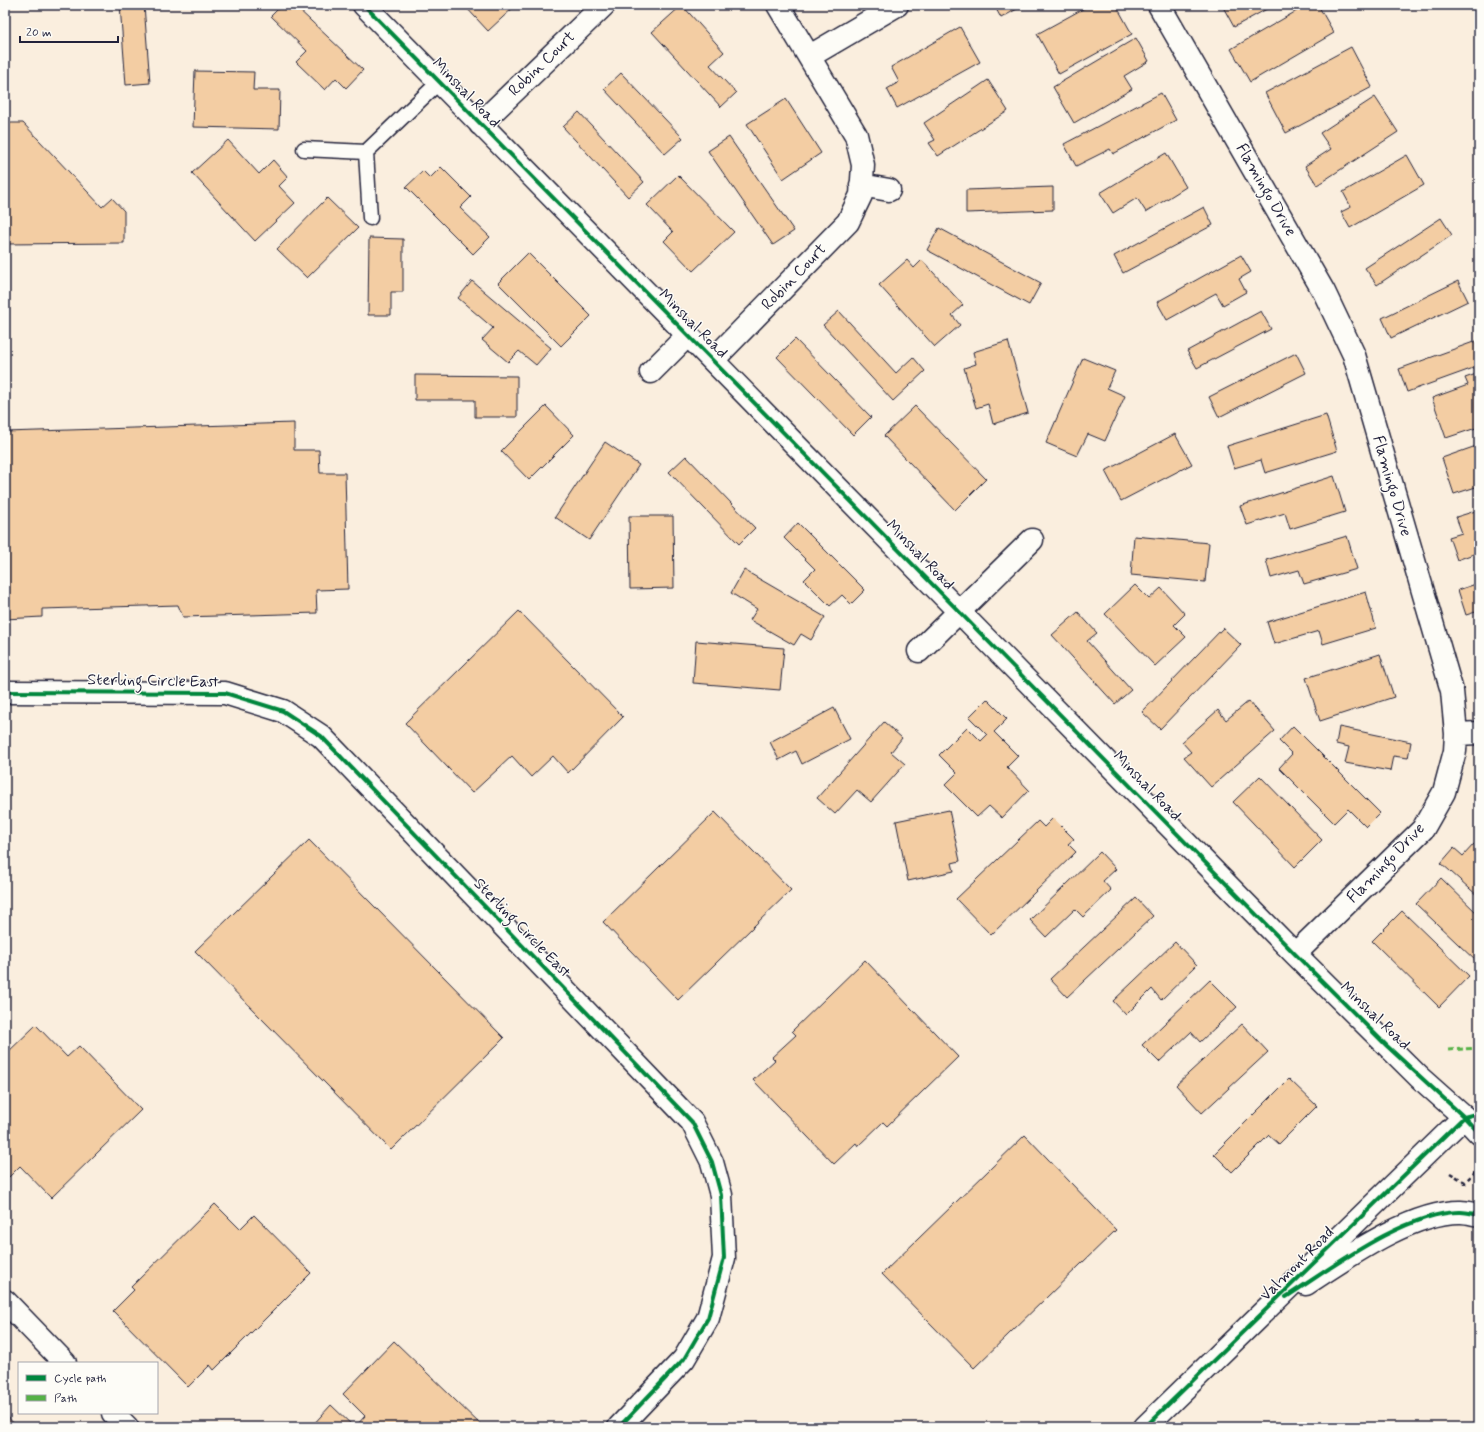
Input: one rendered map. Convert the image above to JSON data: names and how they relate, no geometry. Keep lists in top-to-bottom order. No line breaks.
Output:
{"streets":{"street":["Robin Court","Minshal Road","Flamingo Drive","Sterling Circle East","Valmont Road"]},"crossings":[["Robin Court","Minshal Road"],["Minshal Road","Flamingo Drive"],["Minshal Road","Valmont Road"]],"legend":["Cycle path","Path"],"scale_bar":"20 m"}
